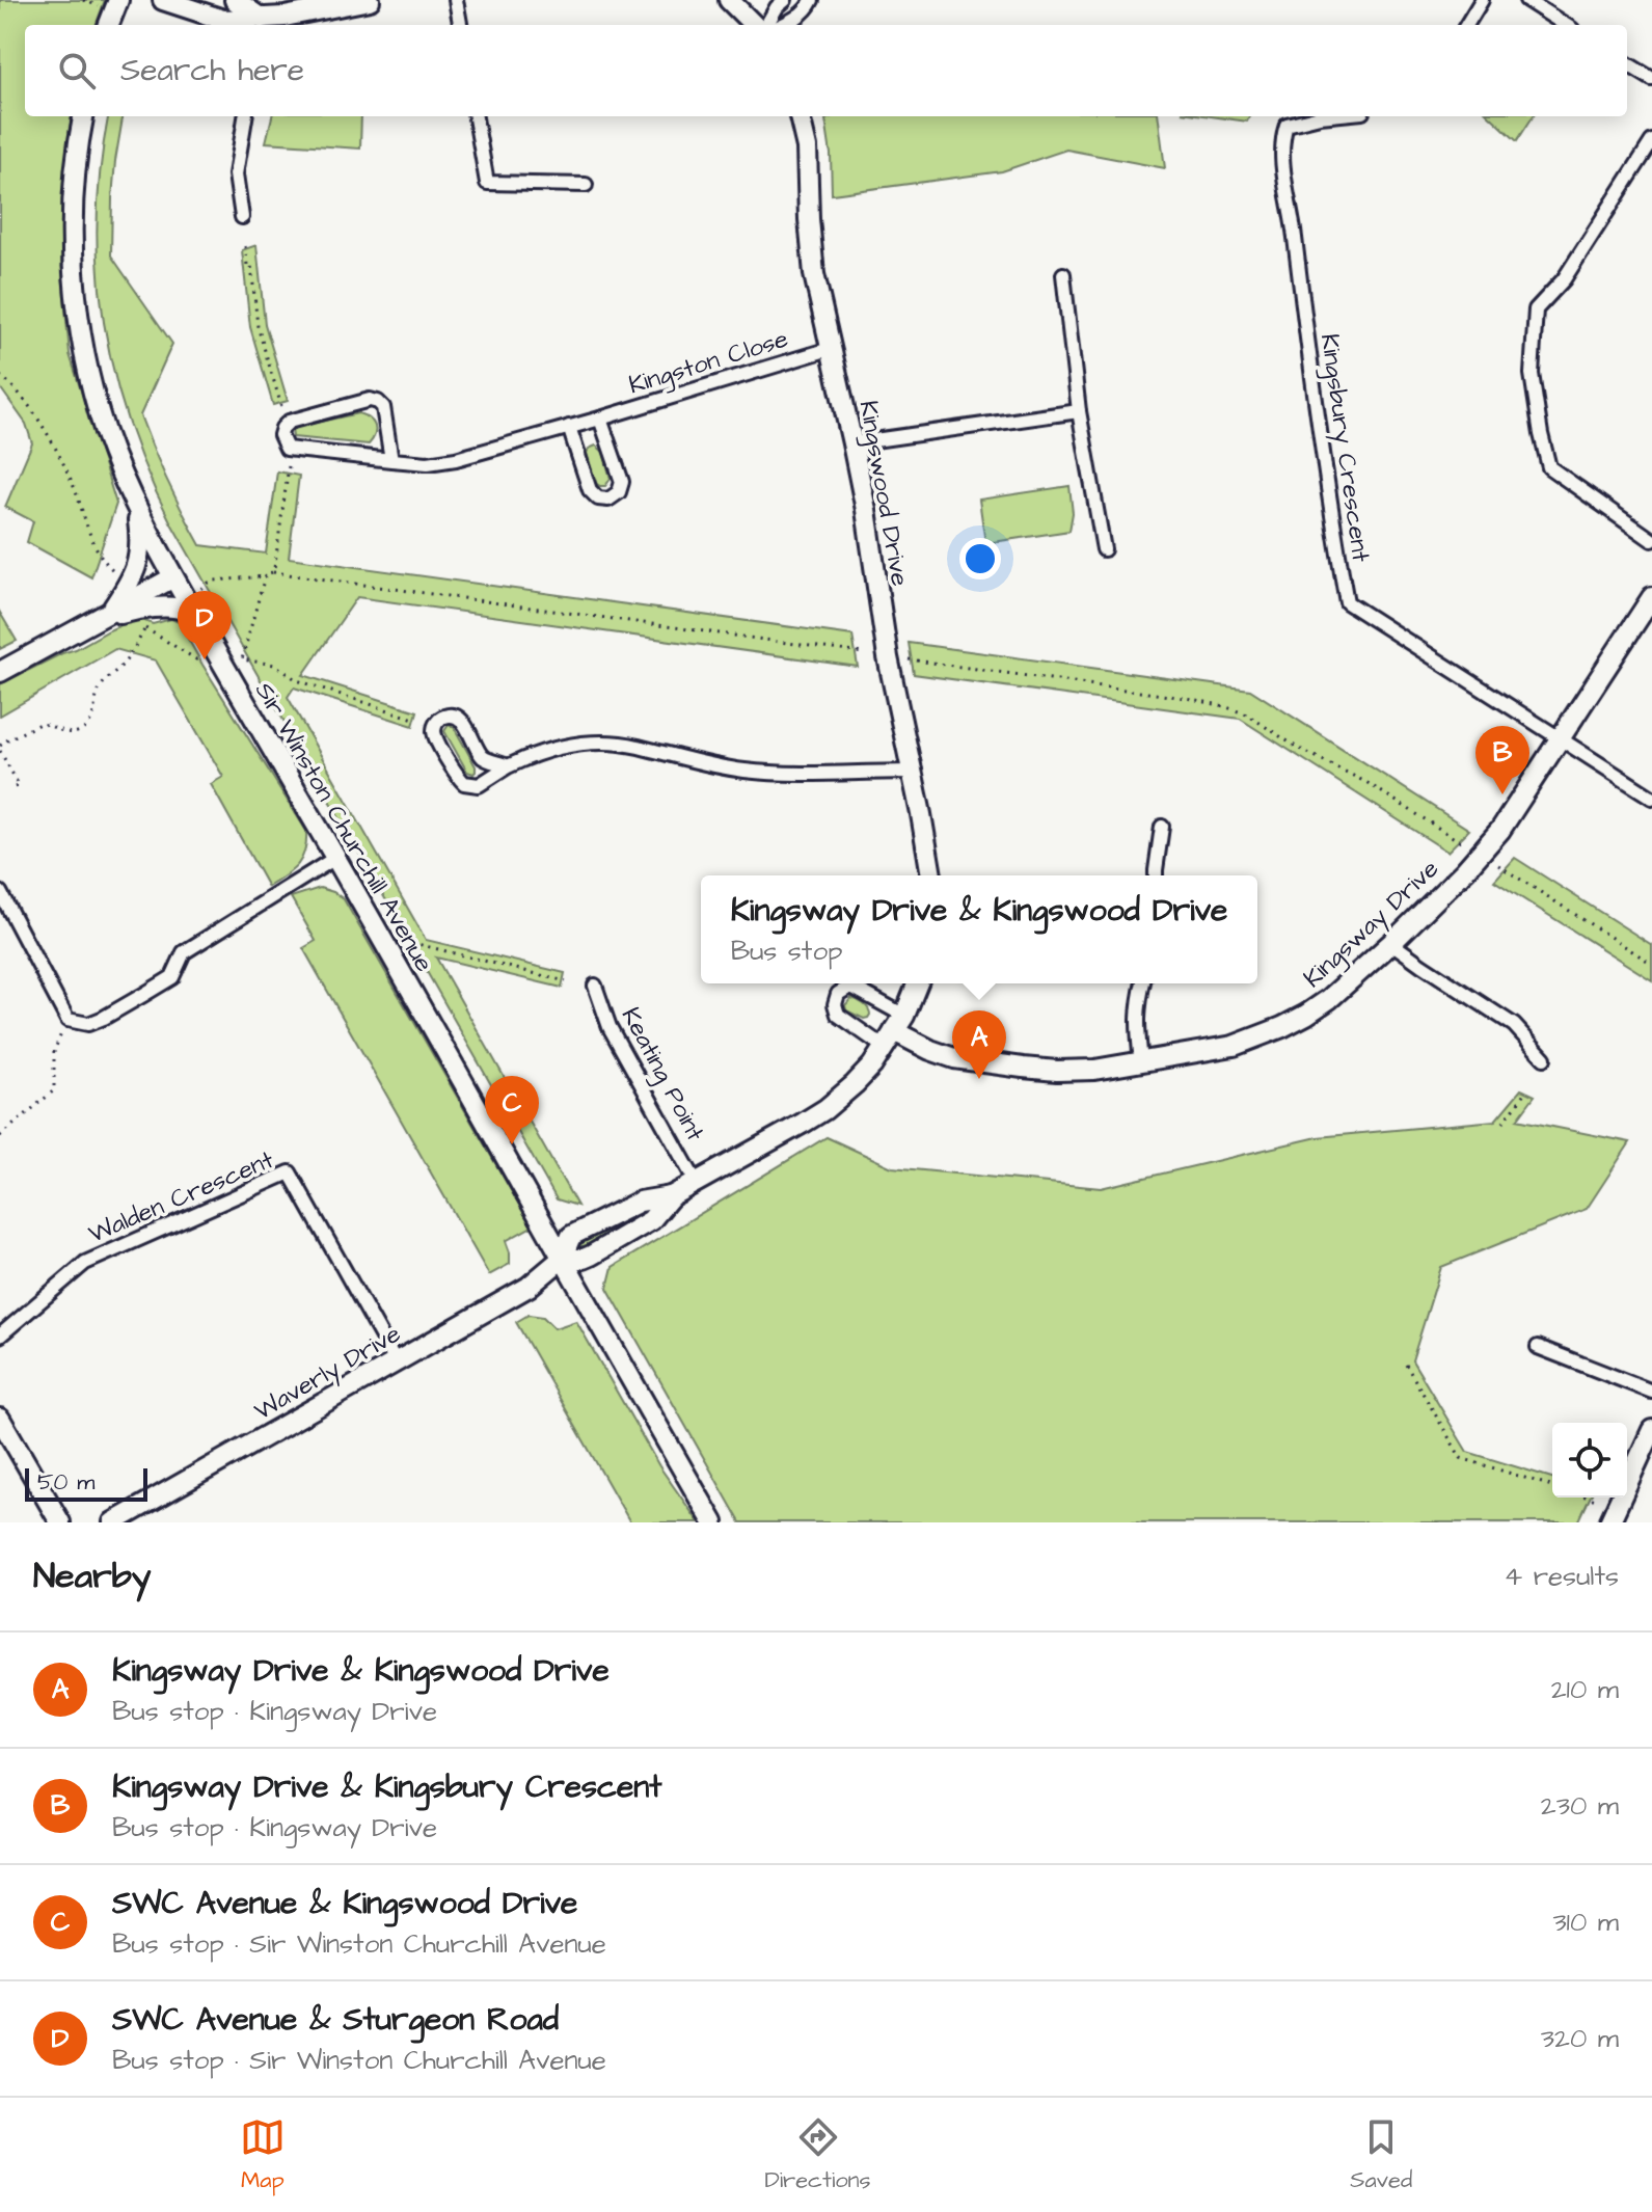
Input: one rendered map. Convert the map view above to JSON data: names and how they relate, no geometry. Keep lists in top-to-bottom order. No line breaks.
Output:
{"streets":{"street":["Kingston Close","Kingsbury Crescent","Kingswood Drive","Sir Winston Churchill Avenue","Kingsway Drive","Keating Point","Walden Crescent","Waverly Drive"]},"crossings":[["Kingston Close","Kingswood Drive"],["Kingsbury Crescent","Kingsway Drive"],["Sir Winston Churchill Avenue","Waverly Drive"],["Walden Crescent","Waverly Drive"]],"scale_bar":"50 m","page":{"search":"Search here","pins":["D","B","A","C"],"popup":["Kingsway Drive & Kingswood Drive","Bus stop"],"scale":"50 m","heading":["Nearby","4 results"],"list":[{"mark":"A","name":"Kingsway Drive & Kingswood Drive","note":"Bus stop · Kingsway Drive","value":"210 m"},{"mark":"B","name":"Kingsway Drive & Kingsbury Crescent","note":"Bus stop · Kingsway Drive","value":"230 m"},{"mark":"C","name":"SWC Avenue & Kingswood Drive","note":"Bus stop · Sir Winston Churchill Avenue","value":"310 m"},{"mark":"D","name":"SWC Avenue & Sturgeon Road","note":"Bus stop · Sir Winston Churchill Avenue","value":"320 m"}],"nav":["Map","Directions","Saved"]}}
